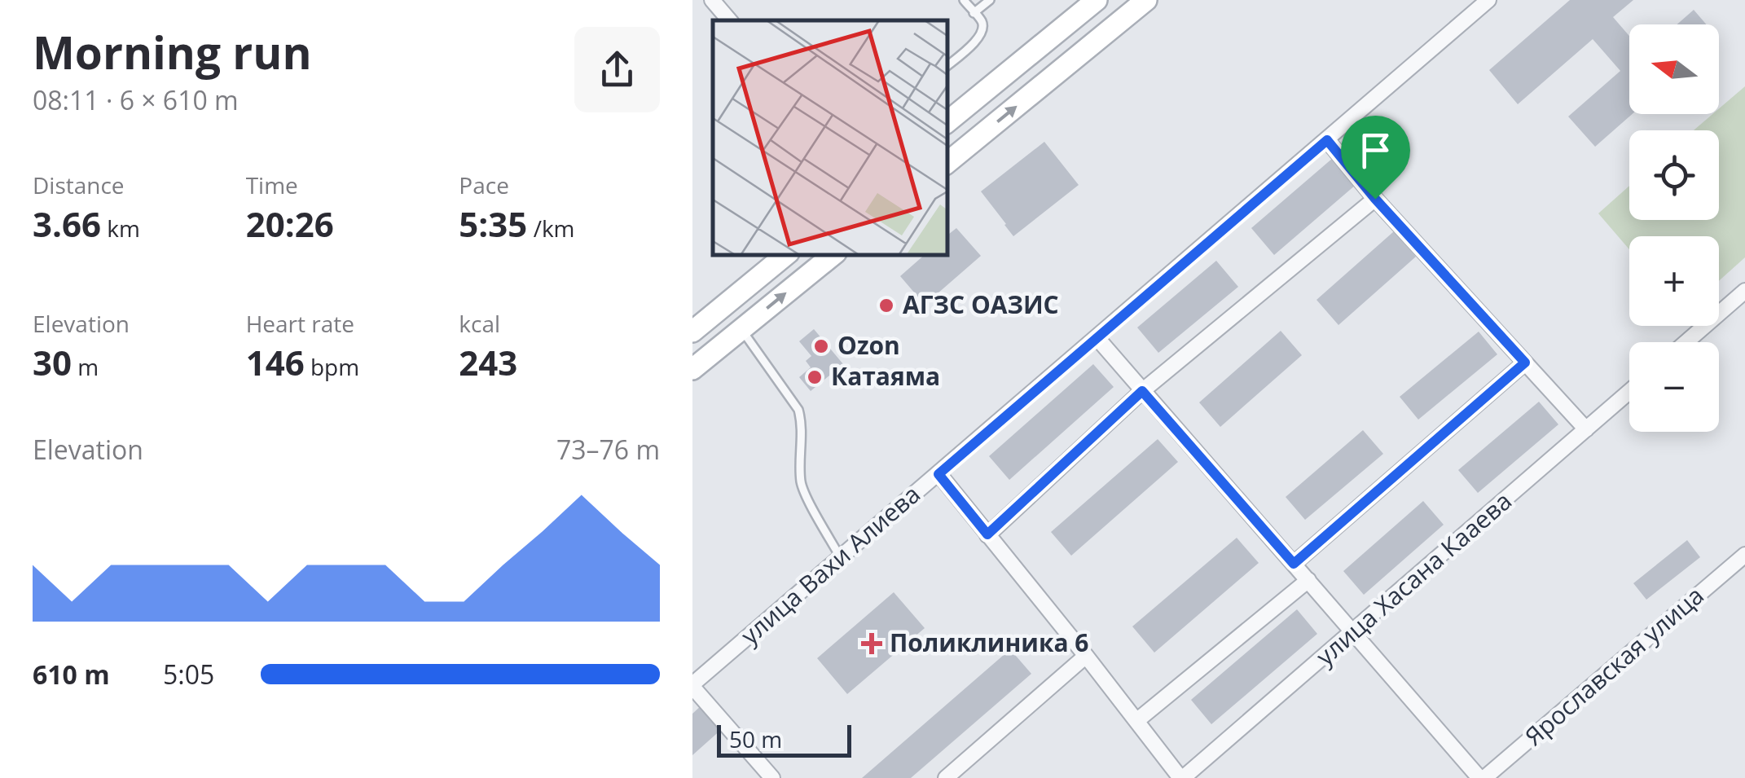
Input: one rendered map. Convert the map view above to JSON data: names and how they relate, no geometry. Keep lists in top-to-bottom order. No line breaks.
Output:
{"streets":{"street":["улица Вахи Алиева","улица Хасана Кааева","Ярославская улица"]},"places":{"other":["АГЗС ОАЗИС","Ozon","Катаяма"],"health":["Поликлиника 6"]},"scale_bar":"50 m","north":"left","page":{"heading":["Morning run","08:11 · 6 × 610 m"],"map_buttons":["+","−"],"stats":[["Distance","3.66 km"],["Time","20:26"],["Pace","5:35 /km"],["Elevation","30 m"],["Heart rate","146 bpm"],["kcal","243"]],"chart":["Elevation","73–76 m"],"list":[{"name":"610 m","note":"5:05"}],"scale":"50 m"}}
